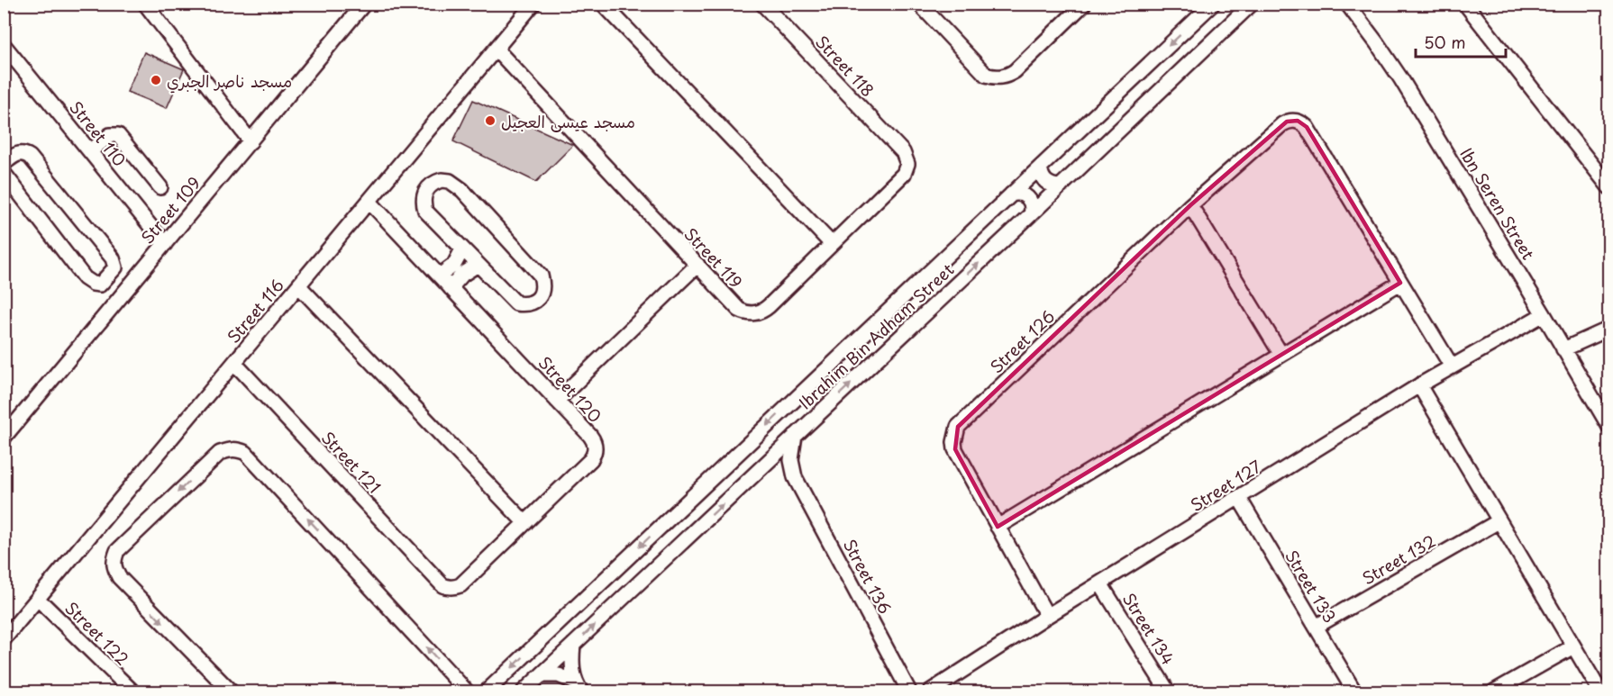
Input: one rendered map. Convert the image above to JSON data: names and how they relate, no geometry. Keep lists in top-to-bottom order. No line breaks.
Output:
{"streets":{"street":["Street 118","Street 110","Ibn Seren Street","Street 109","Street 119","Street 116","Ibrahim Bin Adham Street","Street 126","Street 120","Street 121","Street 127","Street 132","Street 136","Street 133","Street 134","Street 122"]},"crossings":[["Street 118","Street 119"],["Street 110","Street 109"],["Ibn Seren Street","Street 127"],["Street 119","Street 116"],["Street 116","Street 120"],["Street 116","Street 121"],["Street 116","Street 122"],["Ibrahim Bin Adham Street","Street 136"],["Street 126","Street 127"],["Street 120","Street 121"],["Street 127","Street 133"],["Street 127","Street 134"],["Street 132","Street 133"]],"places":["مسجد ناصر الجبري","مسجد عيسى العجيل"],"scale_bar":"50 m"}
